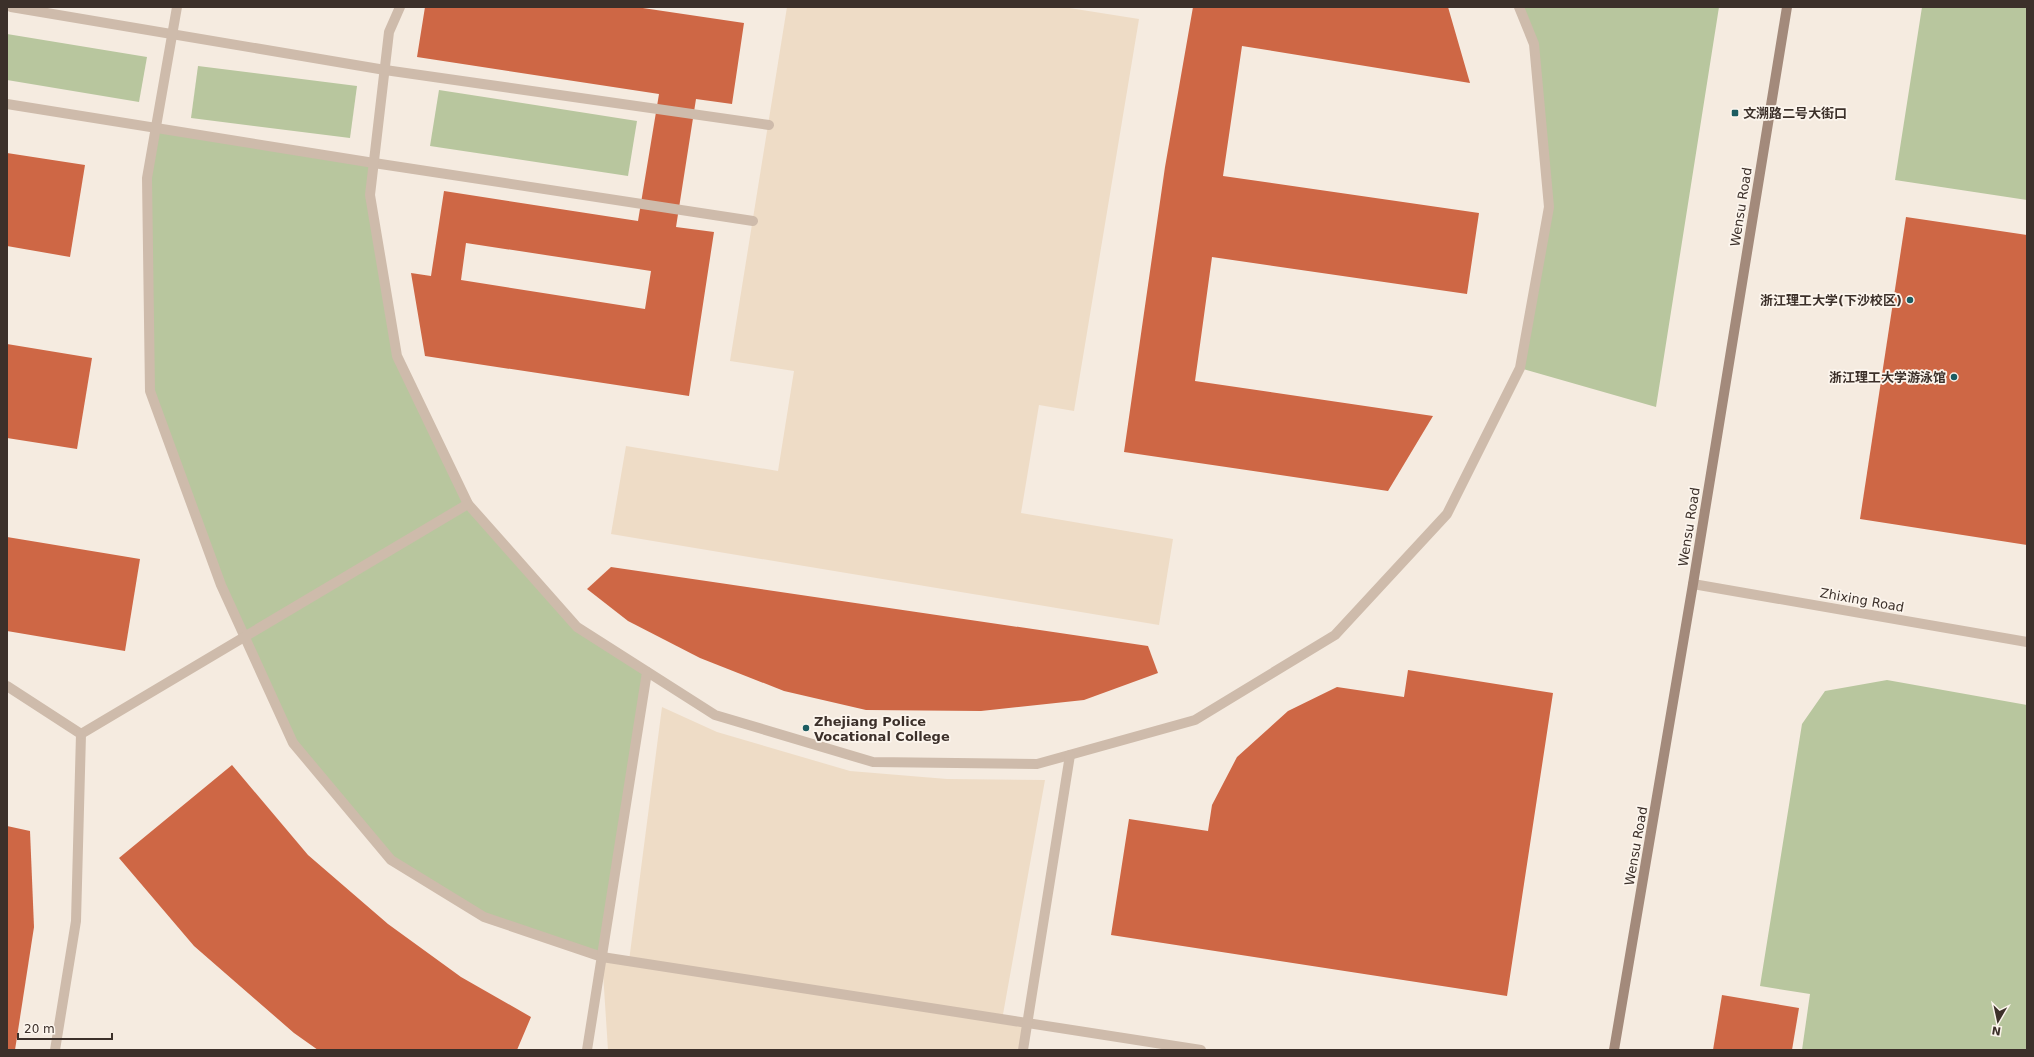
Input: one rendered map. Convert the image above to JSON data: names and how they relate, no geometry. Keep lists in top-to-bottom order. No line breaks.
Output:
{"streets":{"street":["Wensu Road","Zhixing Road"]},"crossings":[["Wensu Road","Zhixing Road"]],"places":{"transit":["文溯路二号大街口"],"other":["浙江理工大学(下沙校区)","浙江理工大学游泳馆","Zhejiang Police Vocational College"]},"scale_bar":"20 m","north":"bottom"}
